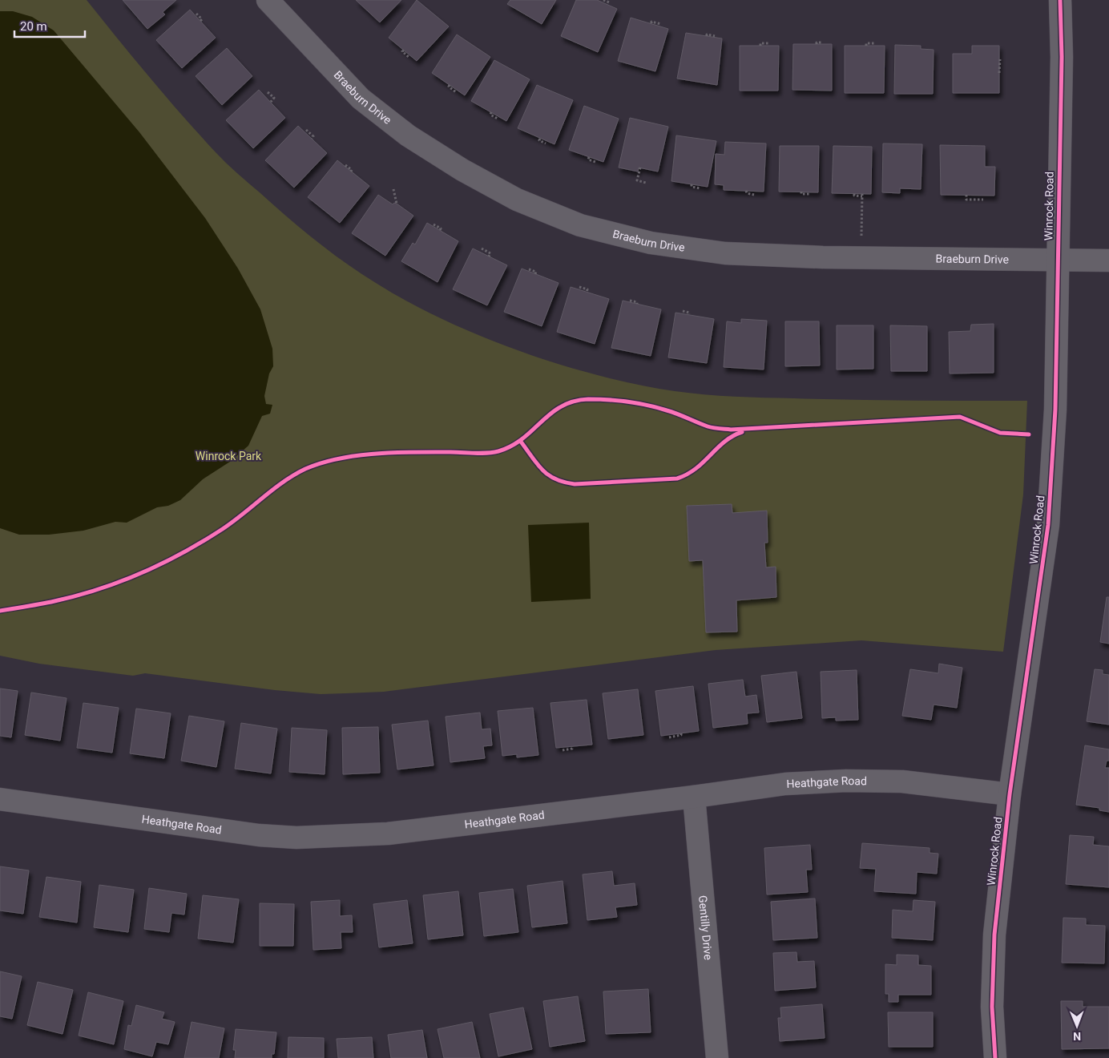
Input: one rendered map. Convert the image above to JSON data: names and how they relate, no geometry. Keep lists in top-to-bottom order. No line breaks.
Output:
{"streets":{"street":["Braeburn Drive","Winrock Road","Heathgate Road","Gentilly Drive"]},"crossings":[["Braeburn Drive","Winrock Road"],["Winrock Road","Heathgate Road"],["Heathgate Road","Gentilly Drive"]],"parks":["Winrock Park"],"scale_bar":"20 m","north":"bottom"}
